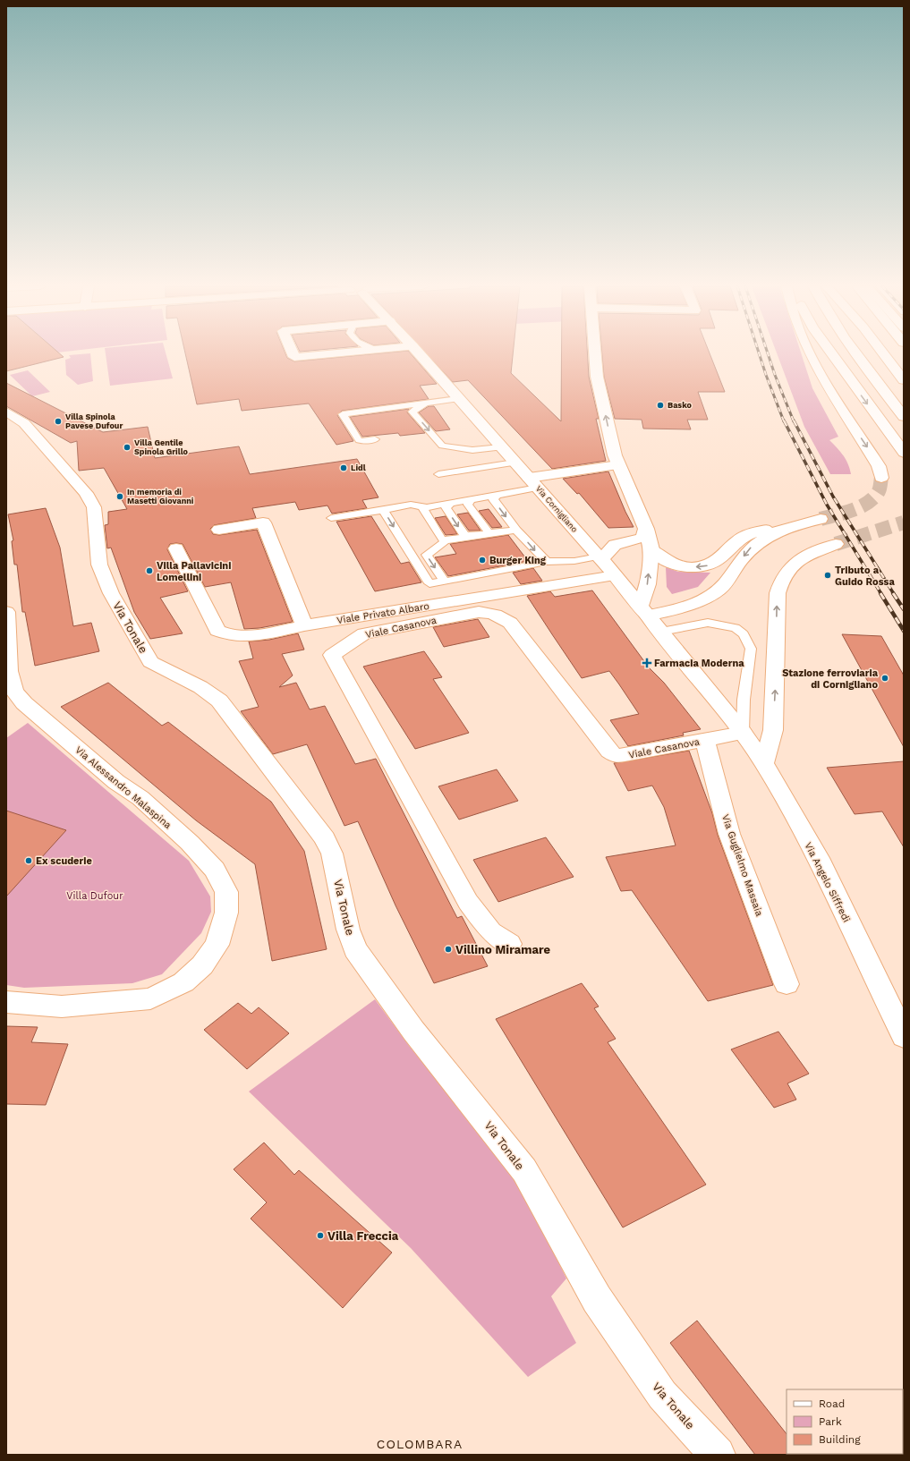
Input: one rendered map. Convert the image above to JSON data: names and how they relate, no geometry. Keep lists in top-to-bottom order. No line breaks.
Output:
{"streets":{"main road":["Via Cornigliano","Viale Privato Albaro","Via Tonale","Viale Casanova","Via Alessandro Malaspina","Via Guglielmo Massaia","Via Angelo Siffredi"]},"crossings":[["Via Cornigliano","Viale Privato Albaro"],["Via Cornigliano","Via Angelo Siffredi"],["Viale Casanova","Via Guglielmo Massaia"]],"districts":["COLOMBARA"],"parks":["Villa Dufour"],"places":{"other":["Basko","Villa Spinola Pavese Dufour","Villa Gentile Spinola Grillo","Lidl","In memoria di Masetti Giovanni","Burger King","Villa Pallavicini Lomellini","Tributo a Guido Rossa","Stazione ferroviaria di Cornigliano","Ex scuderie","Villino Miramare","Villa Freccia"],"health":["Farmacia Moderna"]},"legend":["Road","Park","Building"]}
